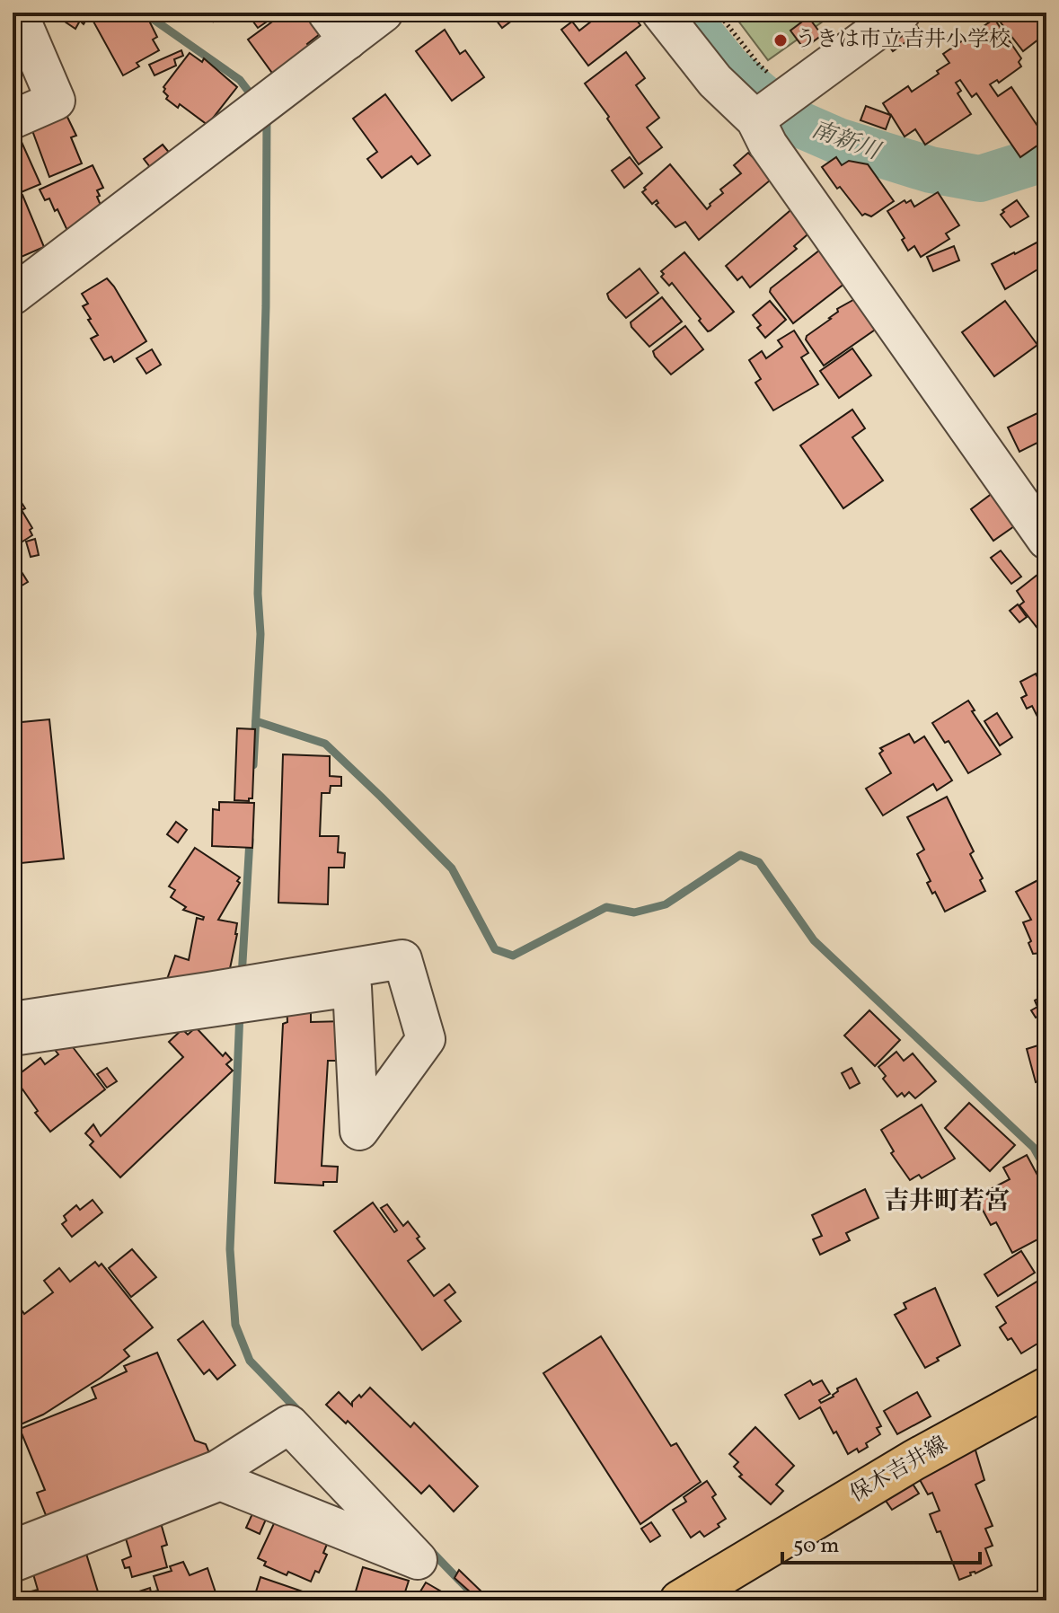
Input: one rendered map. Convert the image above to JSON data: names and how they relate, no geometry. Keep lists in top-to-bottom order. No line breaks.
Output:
{"streets":{"main road":["保木吉井線"]},"districts":["吉井町若宮"],"water":["南新川"],"places":["うきは市立吉井小学校"],"scale_bar":"50 m"}
